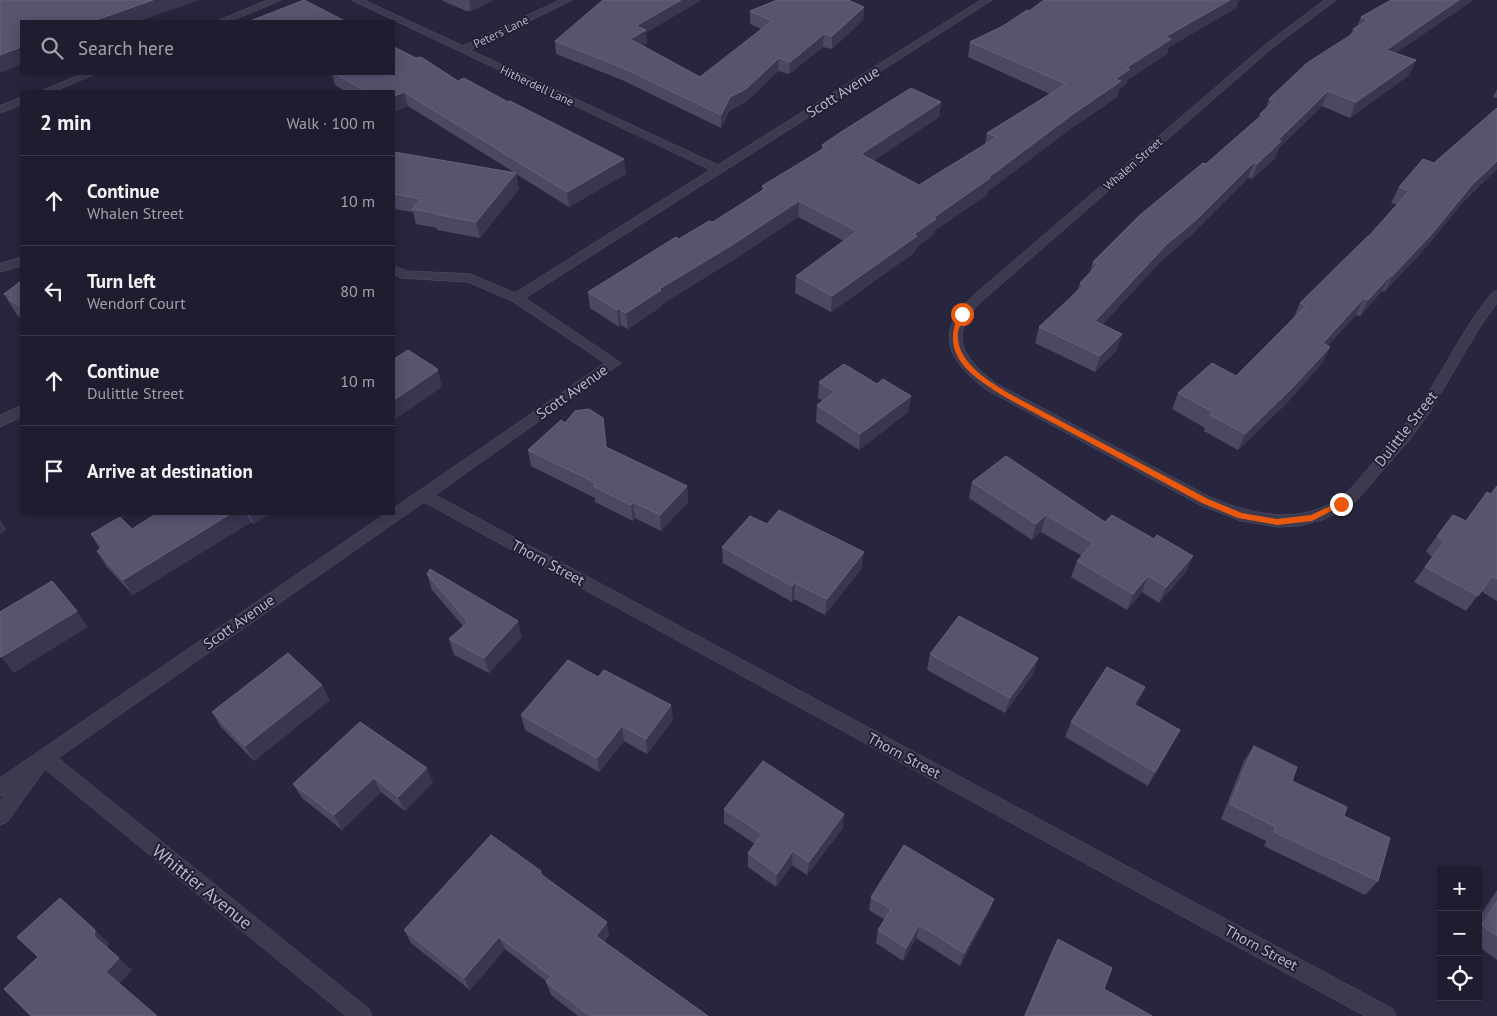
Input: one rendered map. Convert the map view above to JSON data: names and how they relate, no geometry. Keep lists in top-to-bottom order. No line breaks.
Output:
{"streets":{"street":["Peters Lane","Hitherdell Lane","Scott Avenue","Whalen Street","Dulittle Street","Thorn Street","Whittier Avenue"]},"crossings":[["Peters Lane","Hitherdell Lane"],["Hitherdell Lane","Scott Avenue"],["Scott Avenue","Thorn Street"],["Scott Avenue","Whittier Avenue"],["Whalen Street","Dulittle Street"]],"page":{"search":"Search here","heading":["2 min","Walk · 100 m"],"list":[["Continue","Whalen Street","10 m"],["Turn left","Wendorf Court","80 m"],["Continue","Dulittle Street","10 m"],"Arrive at destination"],"map_buttons":["+","−"]}}
